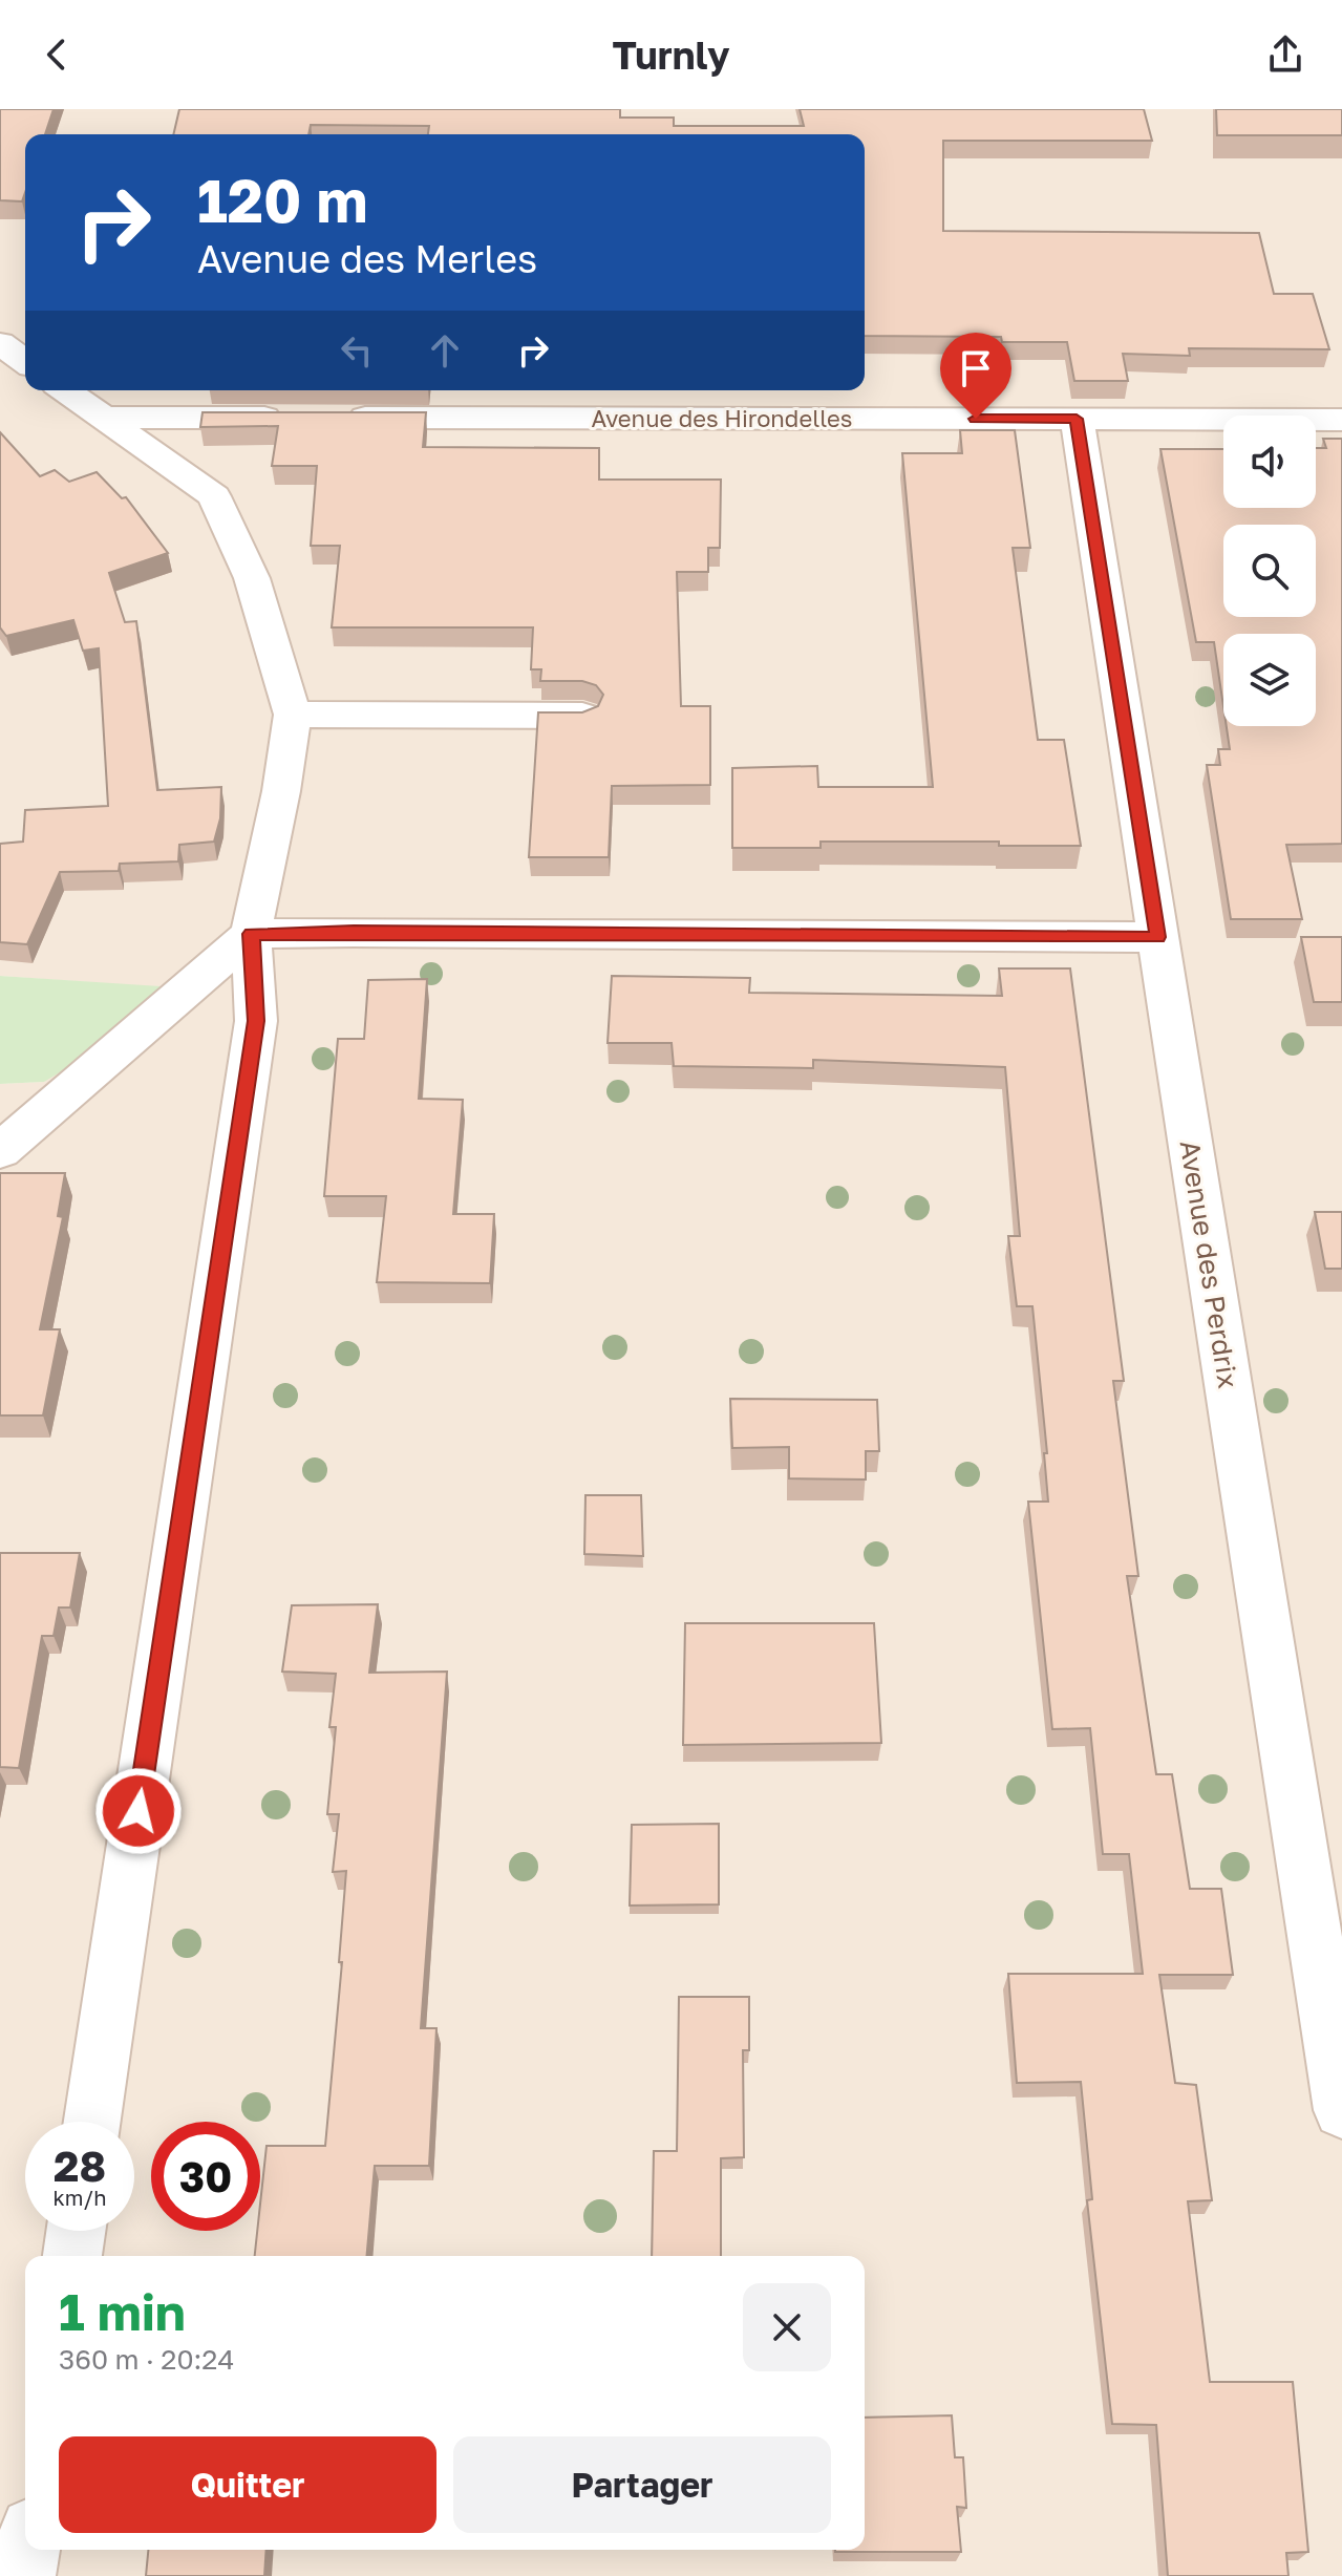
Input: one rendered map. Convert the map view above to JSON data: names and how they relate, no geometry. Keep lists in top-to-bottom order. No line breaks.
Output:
{"streets":{"street":["Avenue des Hirondelles","Avenue des Perdrix"]},"crossings":[["Avenue des Hirondelles","Avenue des Perdrix"]],"page":{"header":"Turnly","turn":["120 m","Avenue des Merles"],"speed":"28 km/h","limit":"30","heading":["1 min","360 m · 20:24"],"buttons":["Quitter","Partager"]}}
